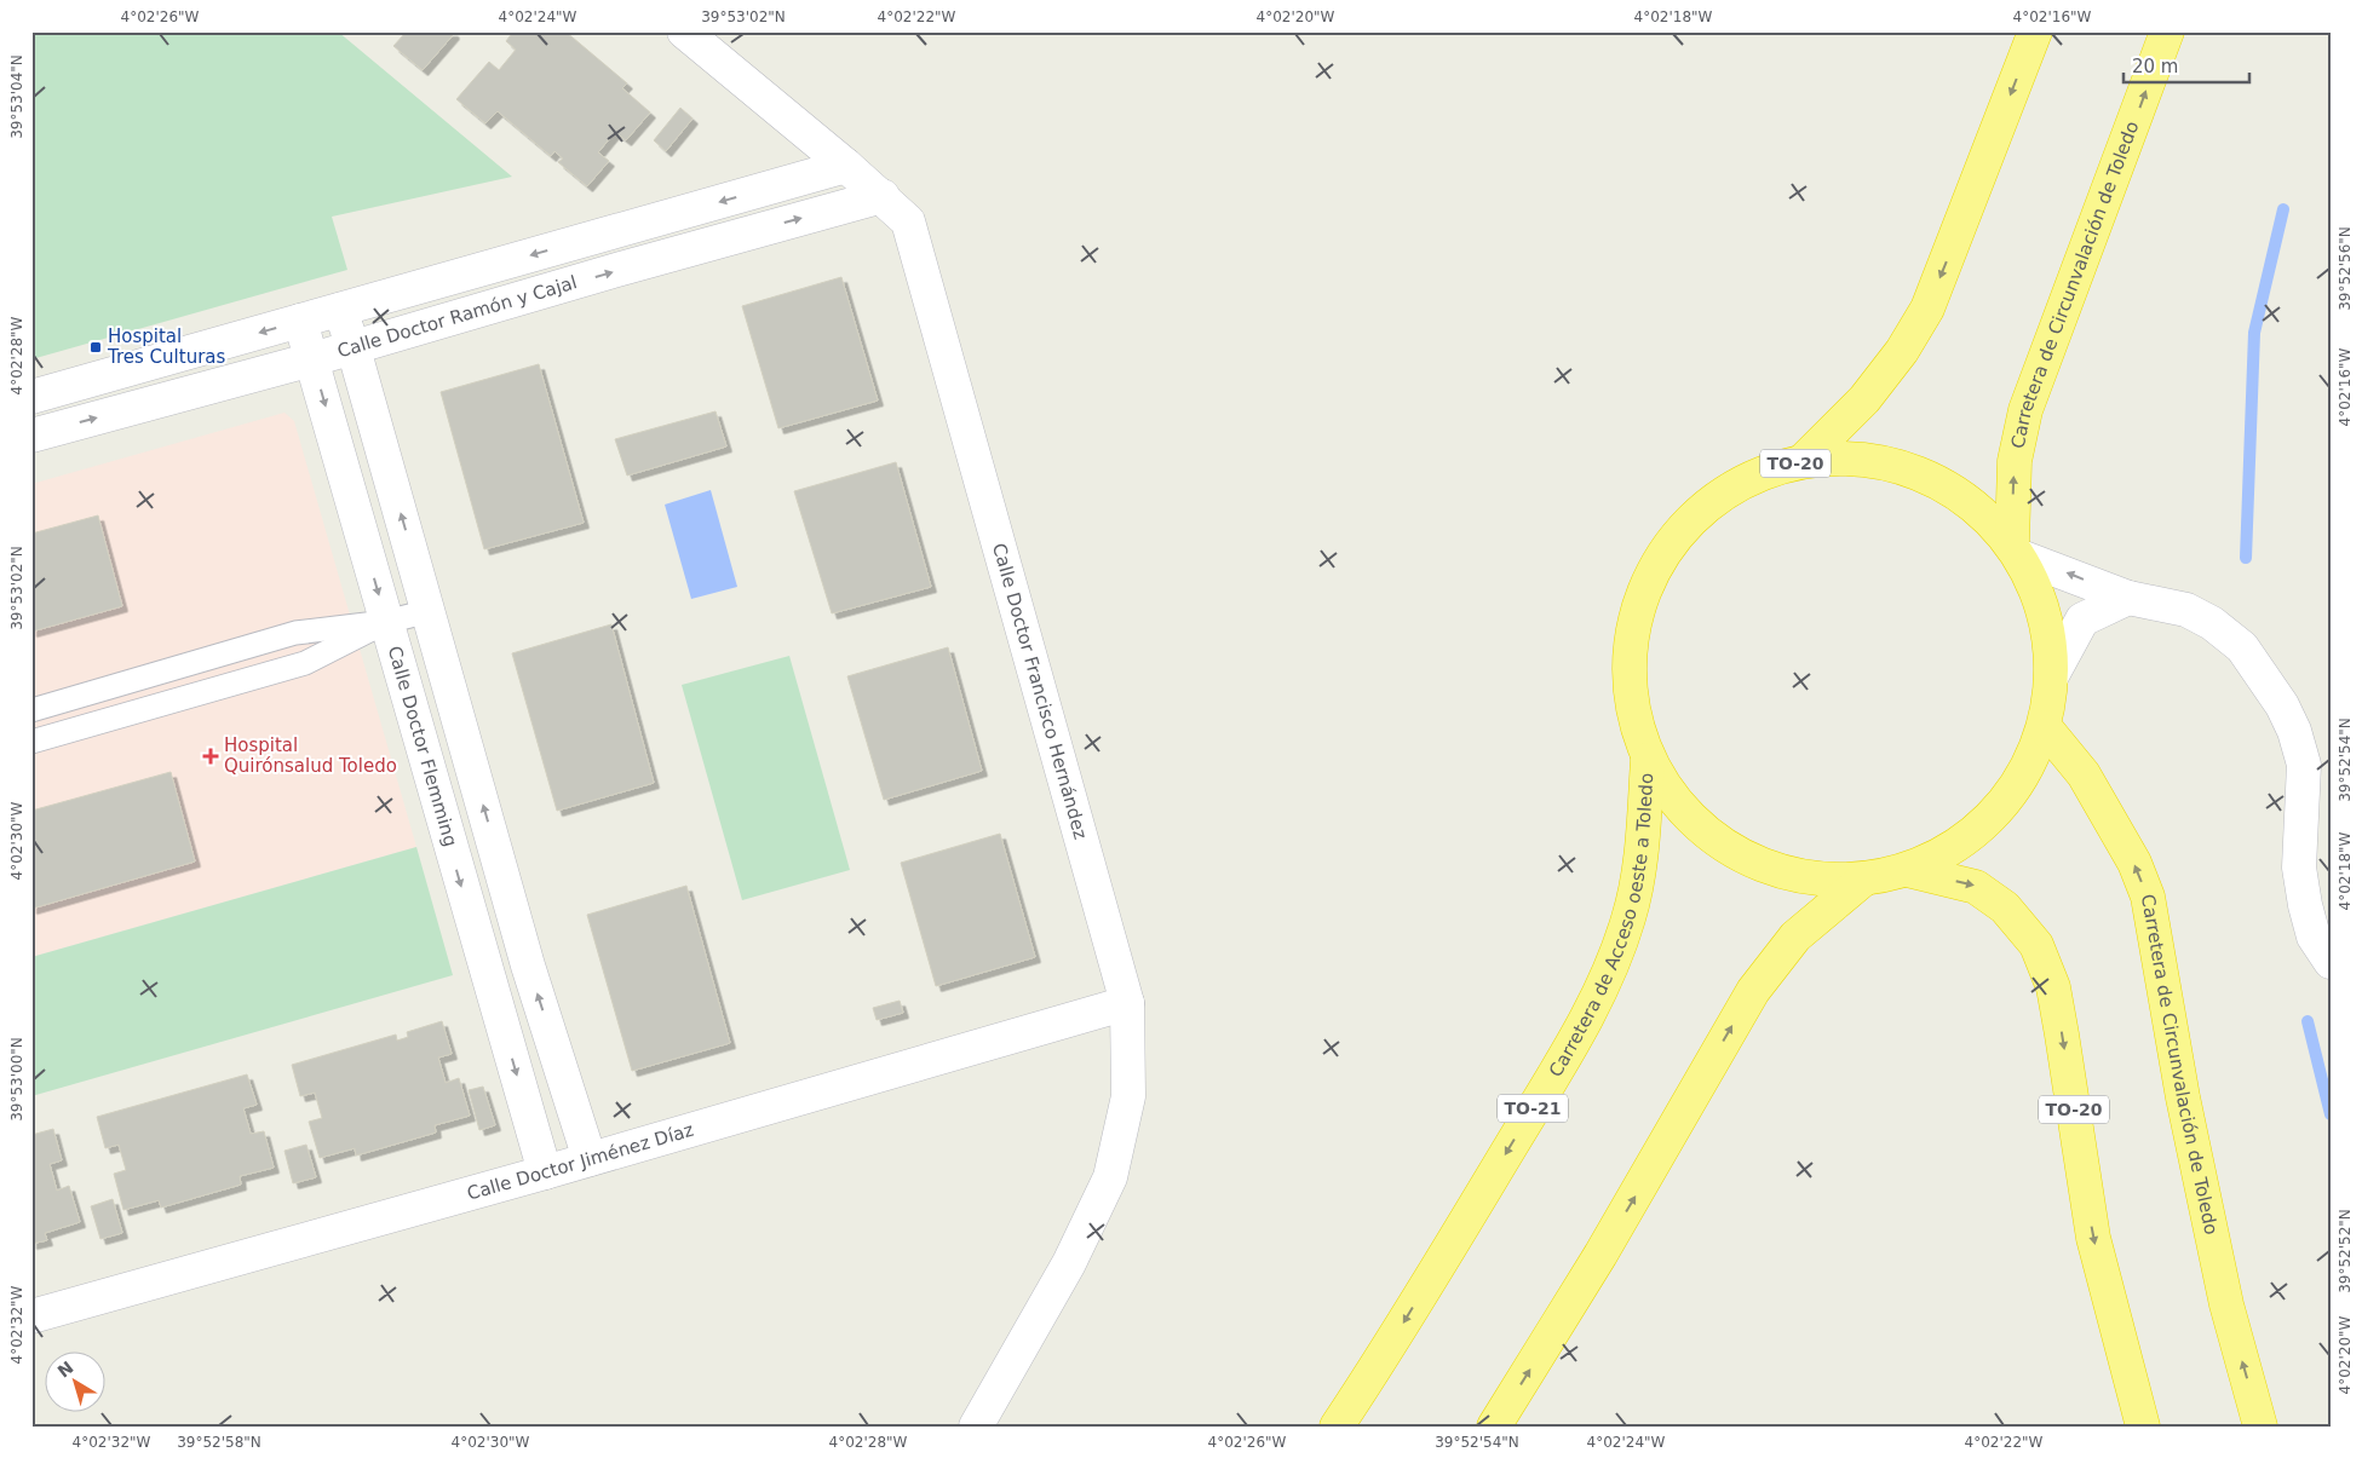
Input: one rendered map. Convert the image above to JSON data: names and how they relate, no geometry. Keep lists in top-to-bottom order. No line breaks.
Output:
{"streets":{"highway":["Carretera de Circunvalación de Toledo","TO-20","Carretera de Acceso oeste a Toledo","TO-21"],"street":["Calle Doctor Ramón y Cajal","Calle Doctor Francisco Hernández","Calle Doctor Flemming","Calle Doctor Jiménez Díaz"]},"crossings":[["Carretera de Circunvalación de Toledo","Carretera de Acceso oeste a Toledo"],["Calle Doctor Ramón y Cajal","Calle Doctor Francisco Hernández"],["Calle Doctor Ramón y Cajal","Calle Doctor Flemming"],["Calle Doctor Francisco Hernández","Calle Doctor Jiménez Díaz"],["Calle Doctor Flemming","Calle Doctor Jiménez Díaz"]],"places":{"transit":["Hospital Tres Culturas"],"health":["Hospital Quirónsalud Toledo"]},"scale_bar":"20 m","north":"top left","coordinates":["4°02'26\"W","4°02'24\"W","39°53'02\"N","4°02'22\"W","4°02'20\"W","4°02'18\"W","4°02'16\"W","39°53'04\"N","39°52'56\"N","4°02'28\"W","39°52'54\"N","4°02'30\"W","39°53'00\"N","39°52'52\"N","4°02'32\"W","39°52'58\"N"]}
